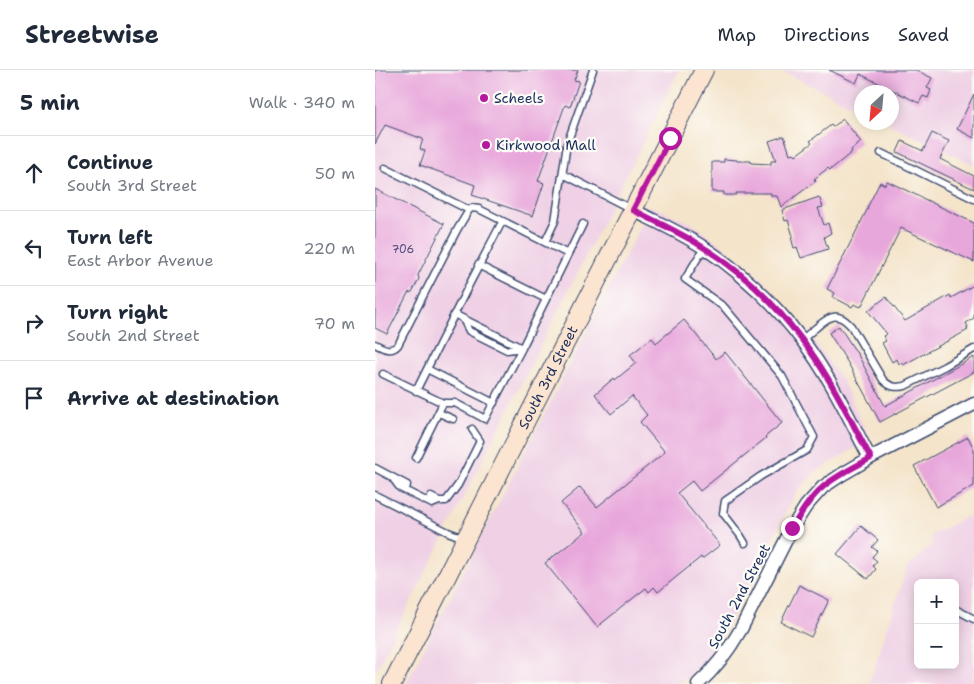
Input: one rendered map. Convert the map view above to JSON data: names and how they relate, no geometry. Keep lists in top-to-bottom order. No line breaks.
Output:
{"streets":{"street":["South 3rd Street","South 2nd Street"]},"places":["Scheels","Kirkwood Mall"],"house_numbers":["706"],"north":"bottom left","page":{"header":"Streetwise","nav":["Map","Directions","Saved"],"heading":["5 min","Walk · 340 m"],"list":[["Continue","South 3rd Street","50 m"],["Turn left","East Arbor Avenue","220 m"],["Turn right","South 2nd Street","70 m"],"Arrive at destination"],"map_buttons":["+","−"]}}
